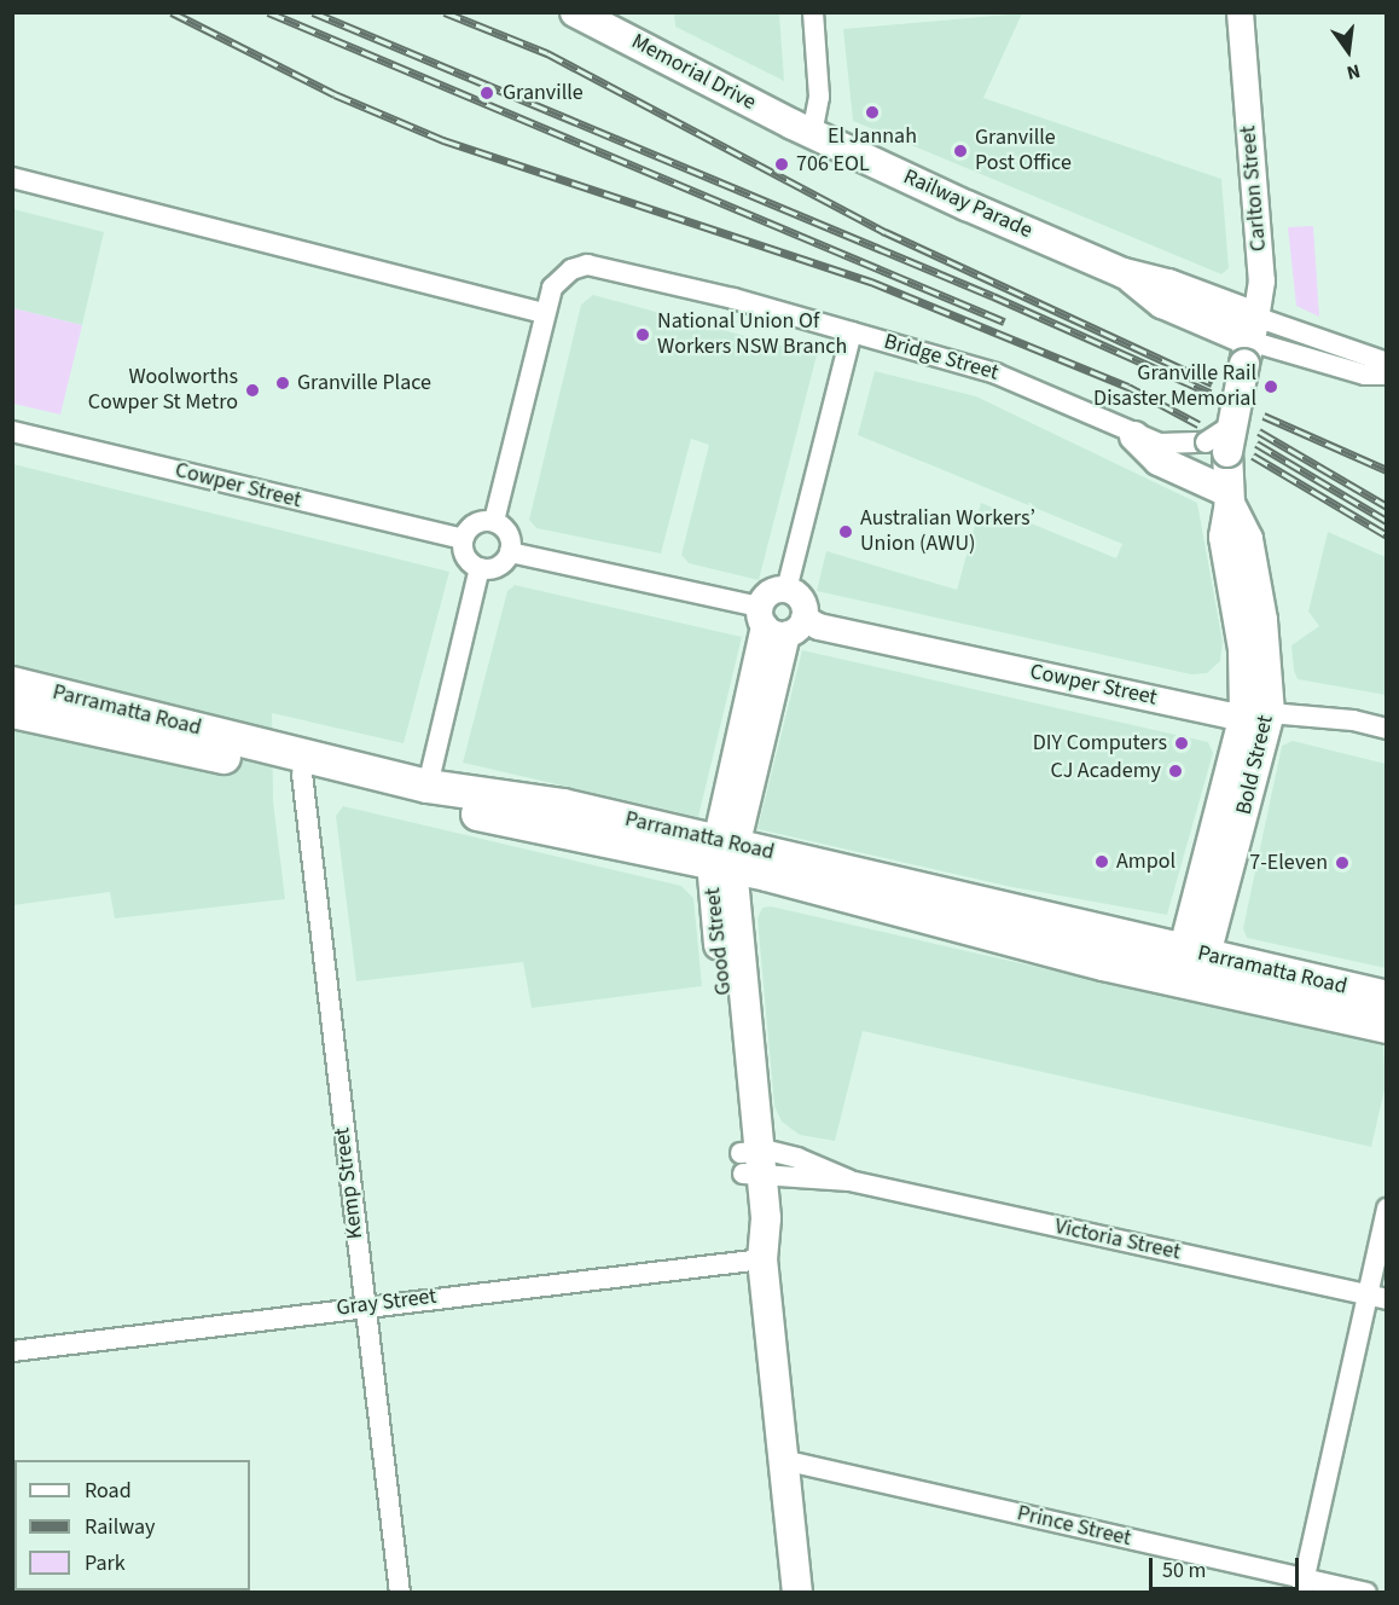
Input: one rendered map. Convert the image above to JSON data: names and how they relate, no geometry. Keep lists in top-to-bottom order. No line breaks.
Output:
{"streets":{"highway":["Parramatta Road"],"main road":["Memorial Drive","Railway Parade","Bold Street","Good Street"],"street":["Carlton Street","Bridge Street","Cowper Street","Kemp Street","Victoria Street","Gray Street","Prince Street"]},"crossings":[["Memorial Drive","Railway Parade"],["Carlton Street","Railway Parade"],["Carlton Street","Bold Street"],["Railway Parade","Bold Street"],["Bridge Street","Bold Street"],["Cowper Street","Bold Street"],["Cowper Street","Good Street"],["Parramatta Road","Bold Street"],["Parramatta Road","Good Street"],["Parramatta Road","Kemp Street"],["Good Street","Victoria Street"],["Good Street","Gray Street"],["Good Street","Prince Street"],["Kemp Street","Gray Street"]],"places":["Granville","El Jannah","Granville Post Office","706 EOL","National Union Of Workers NSW Branch","Granville Place","Granville Rail Disaster Memorial","Woolworths Cowper St Metro","Australian Workers’ Union (AWU)","DIY Computers","CJ Academy","Ampol","7-Eleven"],"legend":["Road","Railway","Park"],"scale_bar":"50 m","north":"bottom"}
